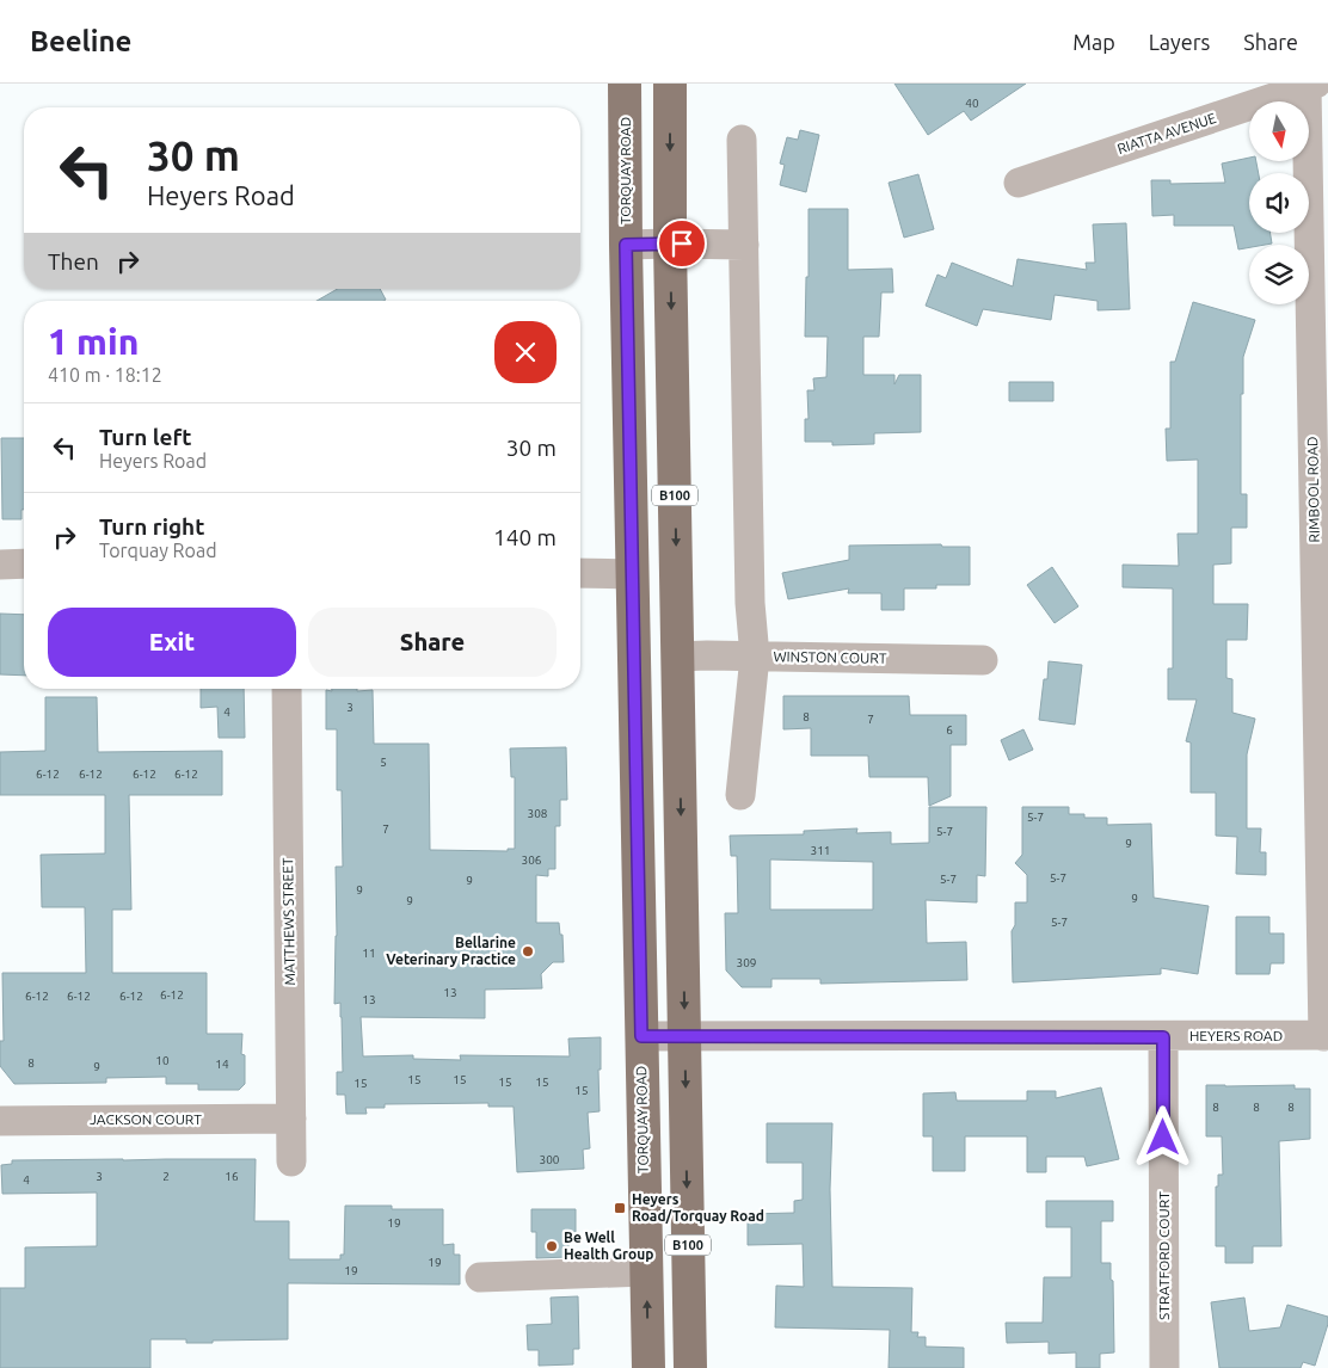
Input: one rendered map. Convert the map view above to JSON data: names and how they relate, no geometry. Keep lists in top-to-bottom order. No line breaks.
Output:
{"streets":{"main road":["TORQUAY ROAD","B100"],"street":["RIATTA AVENUE","RIMBOOL ROAD","WINSTON COURT","MATTHEWS STREET","HEYERS ROAD","JACKSON COURT","STRATFORD COURT"]},"crossings":[["RIATTA AVENUE","RIMBOOL ROAD"],["TORQUAY ROAD","HEYERS ROAD"],["RIMBOOL ROAD","HEYERS ROAD"],["B100","WINSTON COURT"],["B100","HEYERS ROAD"],["MATTHEWS STREET","JACKSON COURT"],["HEYERS ROAD","STRATFORD COURT"]],"places":{"other":["Bellarine Veterinary Practice","Be Well Health Group"],"transit":["Heyers Road/Torquay Road"]},"house_numbers":["40","3","4","8","7","6","5","6-12","6-12","6-12","6-12","308","5-7","7","5-7","9","311","306","5-7","5-7","9","9","9","9","5-7","11","309","13","6-12","6-12","6-12","6-12","13","10","8","14","9","15","15","15","15","15","15","8","8","8","300","3","2","16","4","19","19","19"],"north":"bottom","page":{"header":"Beeline","nav":["Map","Layers","Share"],"turn":["30 m","Heyers Road"],"then":"Then","heading":["1 min","410 m · 18:12"],"list":[{"name":"Turn left","note":"Heyers Road","value":"30 m"},{"name":"Turn right","note":"Torquay Road","value":"140 m"}],"buttons":["Exit","Share"]}}
